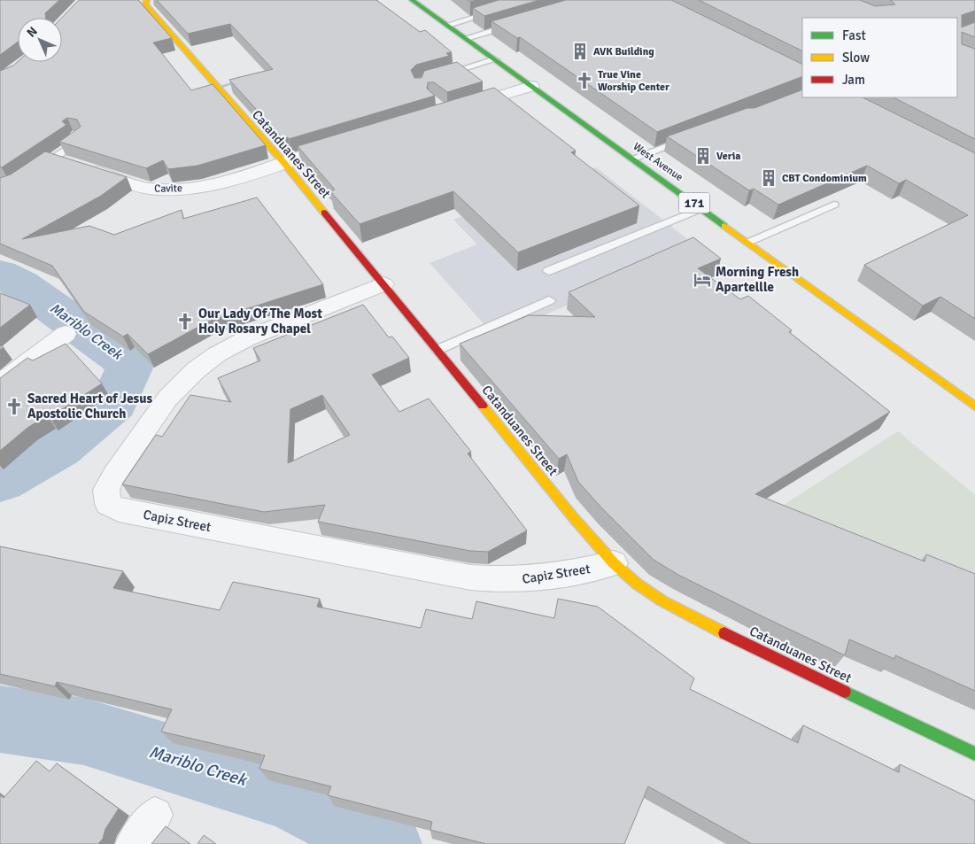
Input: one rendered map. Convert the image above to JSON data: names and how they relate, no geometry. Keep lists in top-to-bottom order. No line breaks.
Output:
{"streets":{"street":["Catanduanes Street","West Avenue","Cavite","171","Capiz Street"]},"crossings":[["Catanduanes Street","Cavite"],["Catanduanes Street","Capiz Street"]],"water":["Mariblo Creek"],"places":{"building":["AVK Building","Veria","CBT Condominium"],"church":["True Vine Worship Center","Our Lady Of The Most Holy Rosary Chapel","Sacred Heart of Jesus Apostolic Church"],"hotel":["Morning Fresh Apartellle"]},"legend":["Fast","Slow","Jam"],"north":"top left"}
